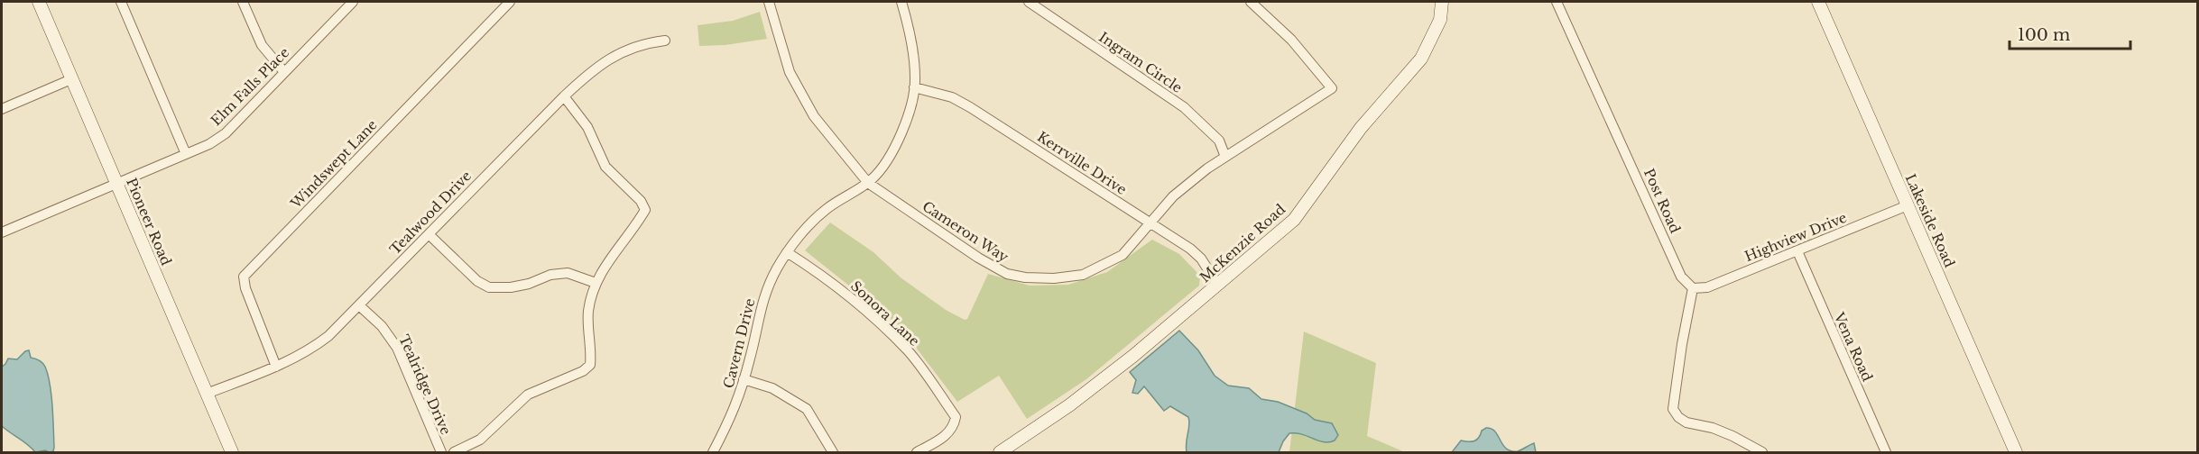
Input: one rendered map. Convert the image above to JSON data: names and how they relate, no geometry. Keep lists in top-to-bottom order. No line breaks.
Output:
{"streets":{"street":["Ingram Circle","Elm Falls Place","Kerrville Drive","Windswept Lane","Post Road","Tealwood Drive","Lakeside Road","Pioneer Road","Cameron Way","Highview Drive","McKenzie Road","Sonora Lane","Cavern Drive","Vena Road","Tealridge Drive"]},"crossings":[["Ingram Circle","Cameron Way"],["Elm Falls Place","Pioneer Road"],["Kerrville Drive","Cameron Way"],["Kerrville Drive","McKenzie Road"],["Kerrville Drive","Cavern Drive"],["Windswept Lane","Tealwood Drive"],["Post Road","Highview Drive"],["Tealwood Drive","Pioneer Road"],["Tealwood Drive","Tealridge Drive"],["Lakeside Road","Highview Drive"],["Cameron Way","Cavern Drive"],["Highview Drive","Vena Road"],["Sonora Lane","Cavern Drive"]],"scale_bar":"100 m"}
